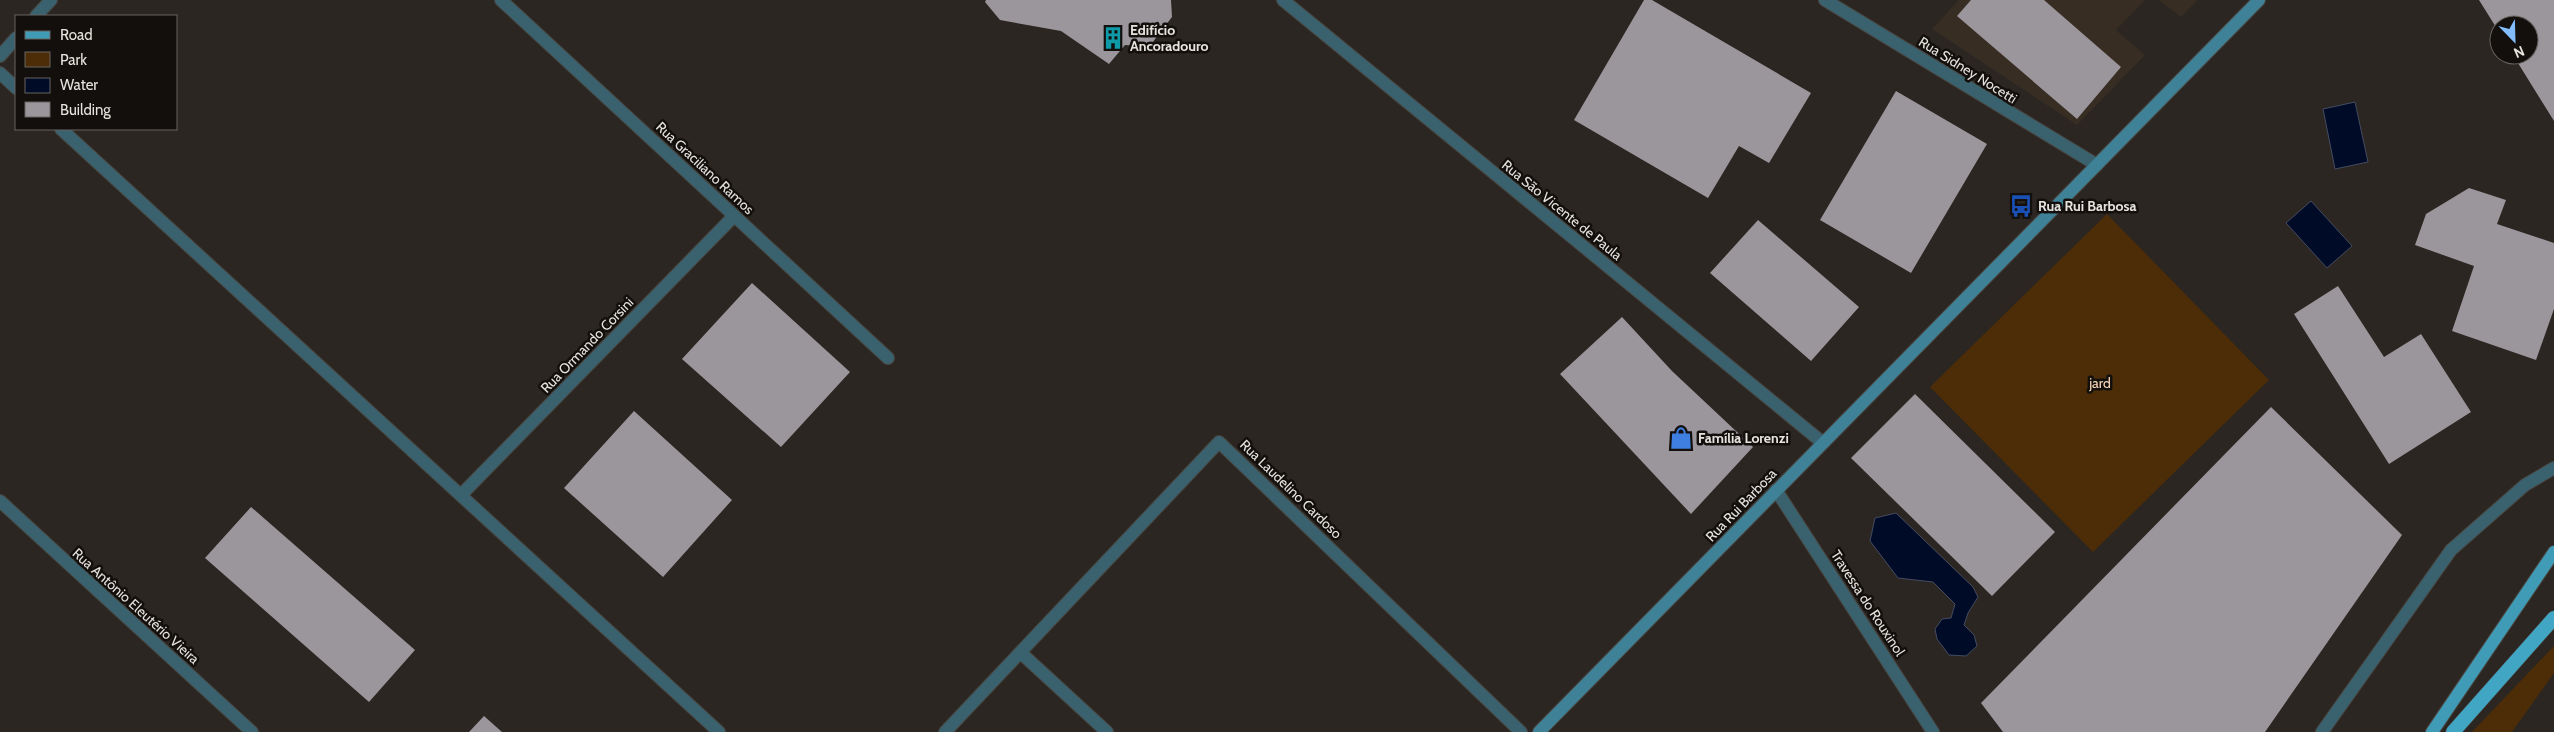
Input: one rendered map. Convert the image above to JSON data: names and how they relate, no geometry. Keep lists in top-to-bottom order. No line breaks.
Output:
{"streets":{"main road":["Rua Rui Barbosa"],"street":["Rua Sidney Nocetti","Rua Graciliano Ramos","Rua São Vicente de Paula","Rua Ormando Corsini","Rua Laudelino Cardoso","Travessa do Rouxinol","Rua Antônio Eleutério Vieira"]},"crossings":[["Rua Sidney Nocetti","Rua Rui Barbosa"],["Rua Graciliano Ramos","Rua Ormando Corsini"],["Rua São Vicente de Paula","Rua Rui Barbosa"],["Rua Rui Barbosa","Travessa do Rouxinol"]],"parks":["jard"],"places":{"building":["Edifício Ancoradouro"],"bus stop":["Rua Rui Barbosa"],"shop":["Família Lorenzi"]},"legend":["Road","Park","Water","Building"],"north":"bottom right"}
